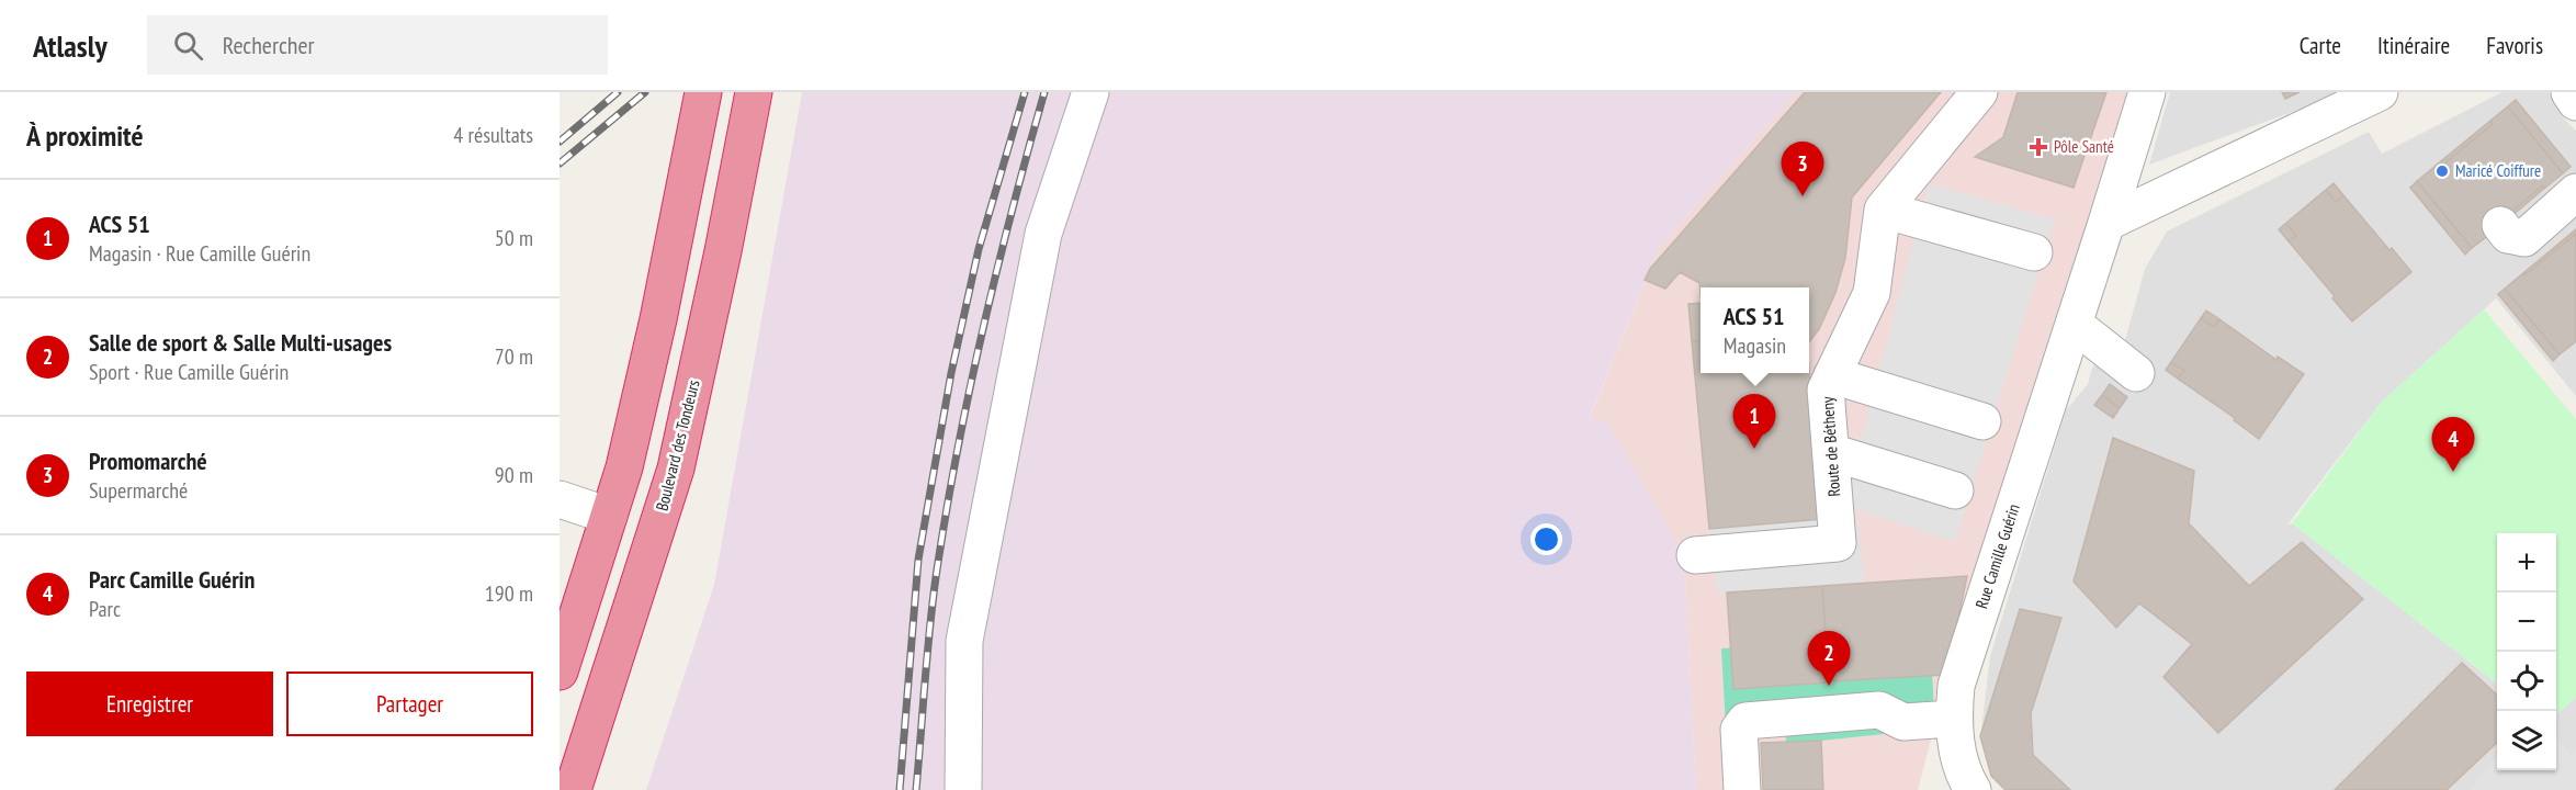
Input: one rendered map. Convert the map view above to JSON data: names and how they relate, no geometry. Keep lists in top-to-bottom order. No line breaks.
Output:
{"streets":{"highway":["Boulevard des Tondeurs"],"street":["Route de Bétheny","Rue Camille Guérin"]},"places":{"health":["Pôle Santé"],"other":["Maricé Coiffure"]},"page":{"header":"Atlasly","search":"Rechercher","nav":["Carte","Itinéraire","Favoris"],"heading":["À proximité","4 résultats"],"pins":["3","1","4","2"],"list":[{"mark":"1","name":"ACS 51","note":"Magasin · Rue Camille Guérin","value":"50 m"},{"mark":"2","name":"Salle de sport & Salle Multi-usages","note":"Sport · Rue Camille Guérin","value":"70 m"},{"mark":"3","name":"Promomarché","note":"Supermarché","value":"90 m"},{"mark":"4","name":"Parc Camille Guérin","note":"Parc","value":"190 m"}],"popup":["ACS 51","Magasin"],"map_buttons":["+","−"],"buttons":["Enregistrer","Partager"]}}
